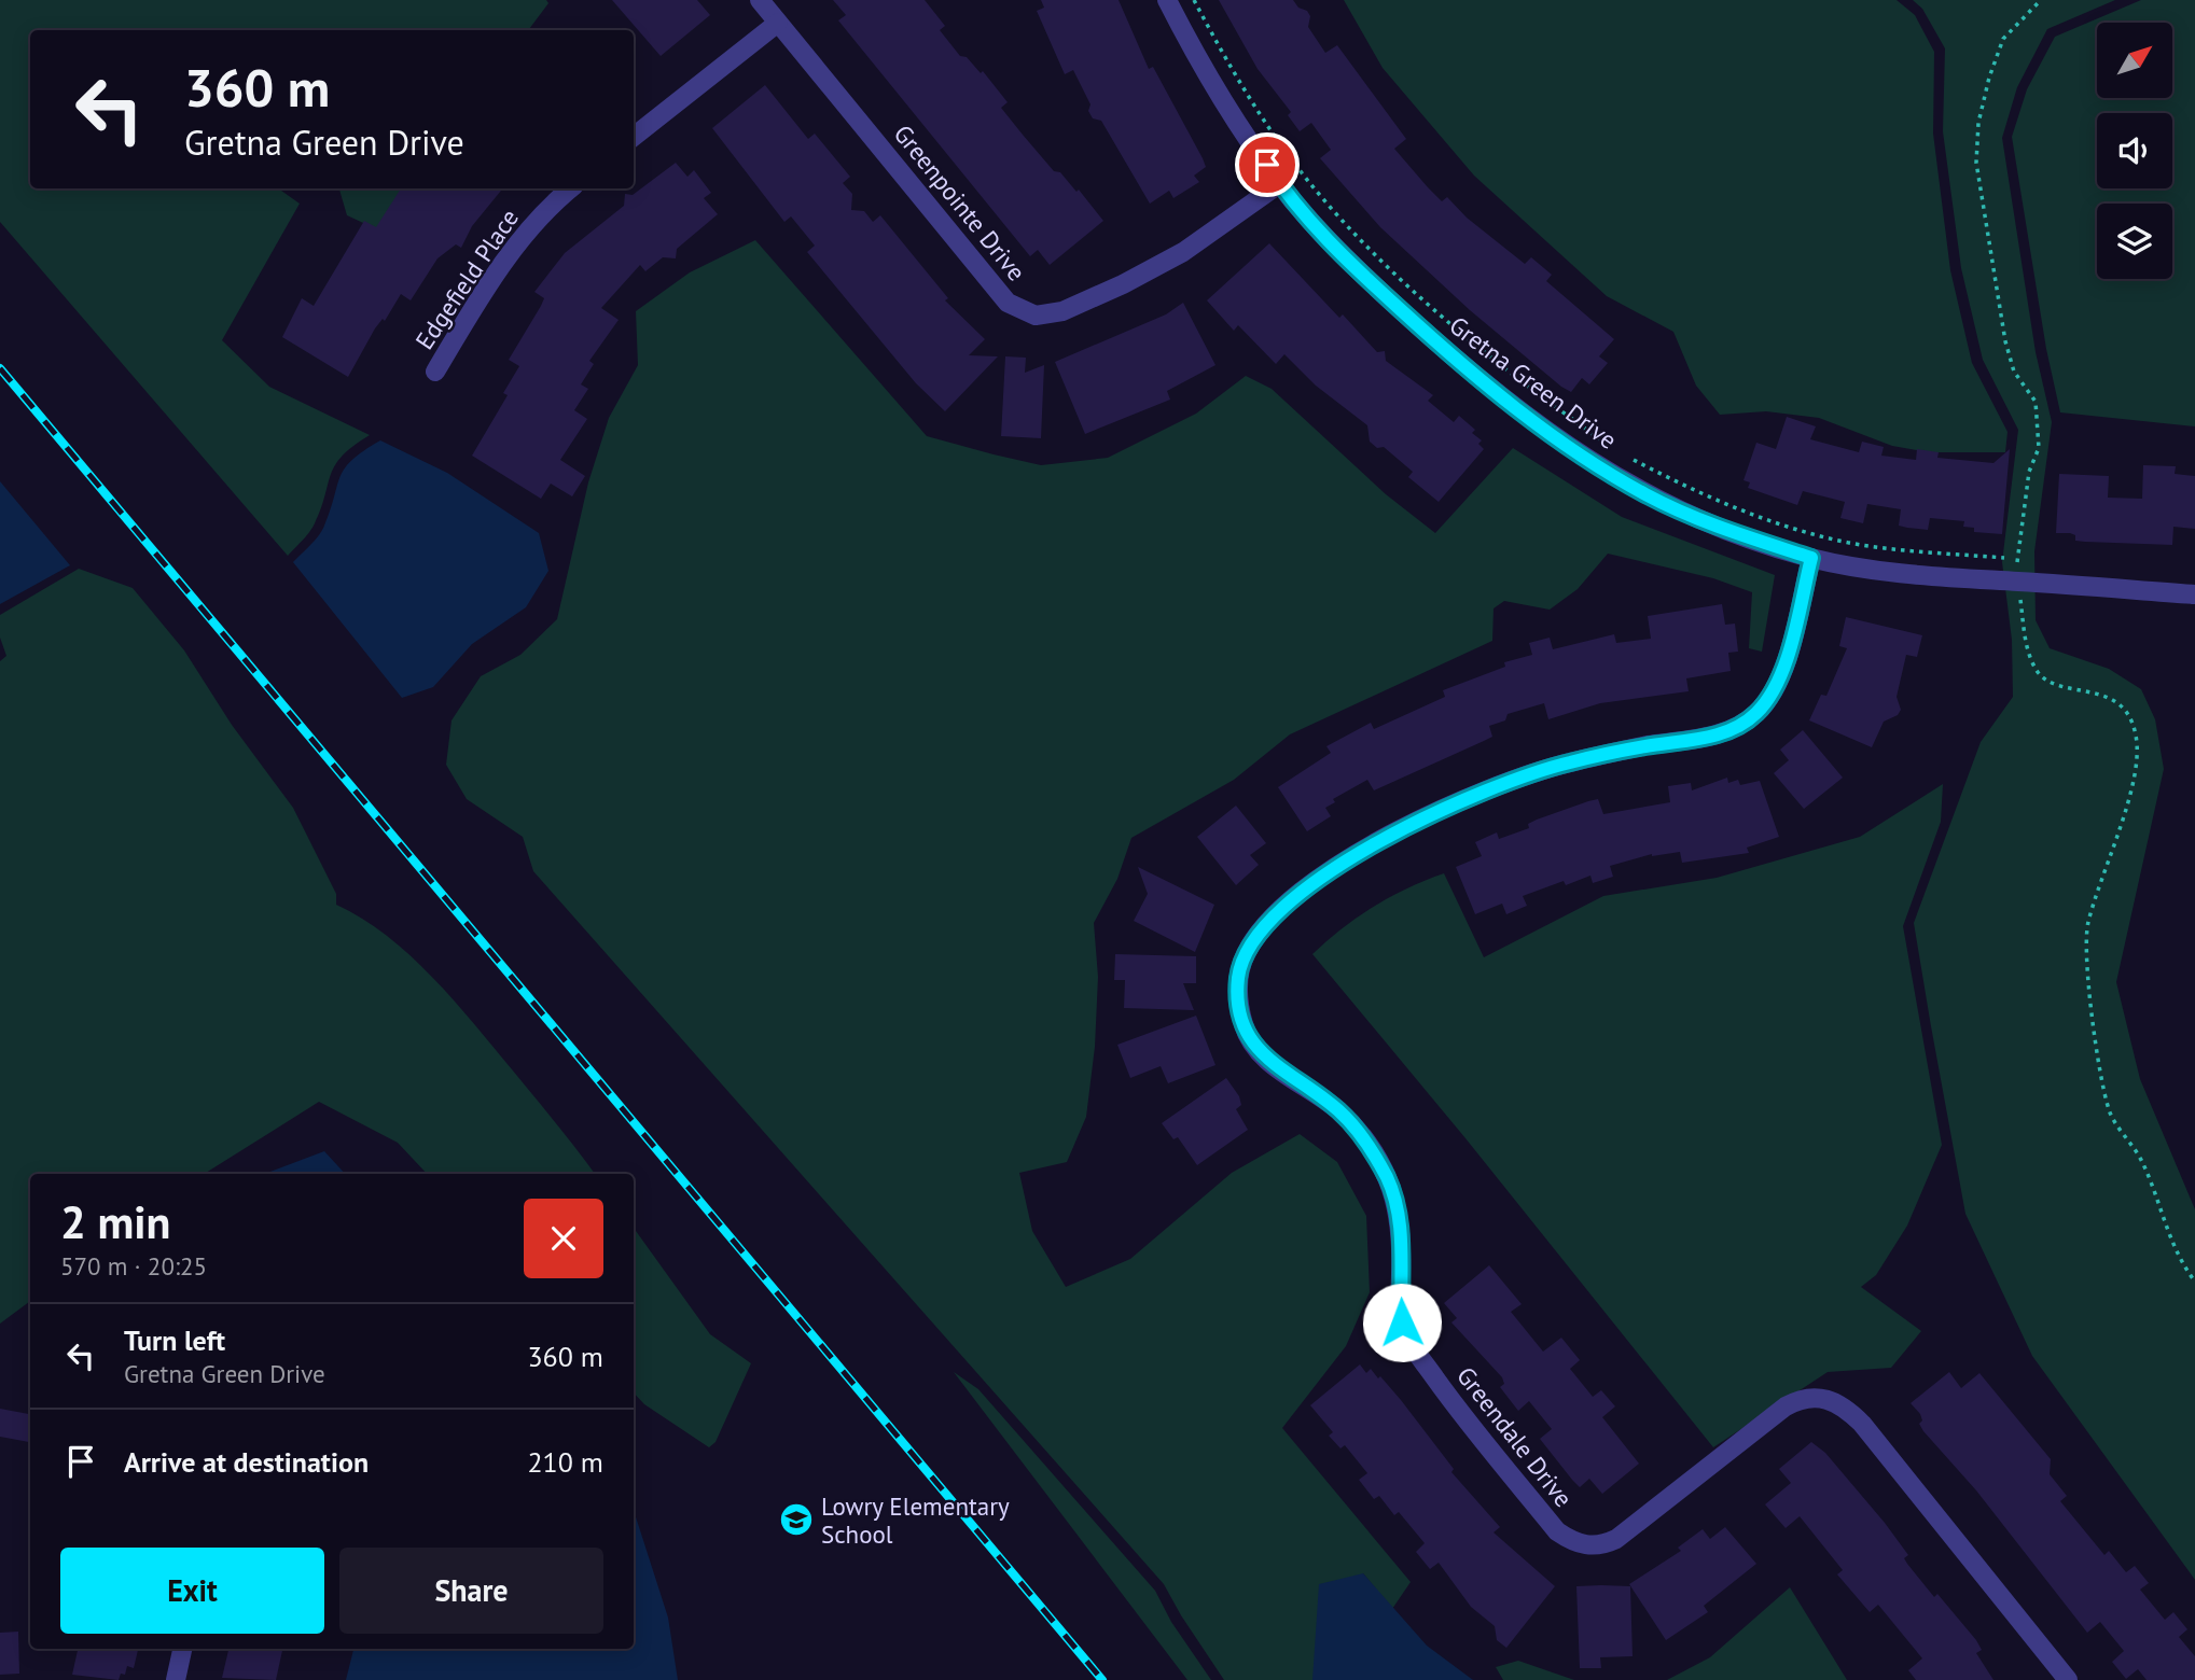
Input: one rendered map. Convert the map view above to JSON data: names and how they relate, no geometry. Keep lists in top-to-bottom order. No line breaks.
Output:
{"streets":{"street":["Greenpointe Drive","Edgefield Place","Gretna Green Drive","Greendale Drive"]},"crossings":[["Greenpointe Drive","Gretna Green Drive"],["Gretna Green Drive","Greendale Drive"]],"places":{"school or university":["Lowry Elementary School"]},"north":"top right","page":{"turn":["360 m","Gretna Green Drive"],"heading":["2 min","570 m · 20:25"],"list":[{"name":"Turn left","note":"Gretna Green Drive","value":"360 m"},{"name":"Arrive at destination","value":"210 m"}],"buttons":["Exit","Share"]}}
